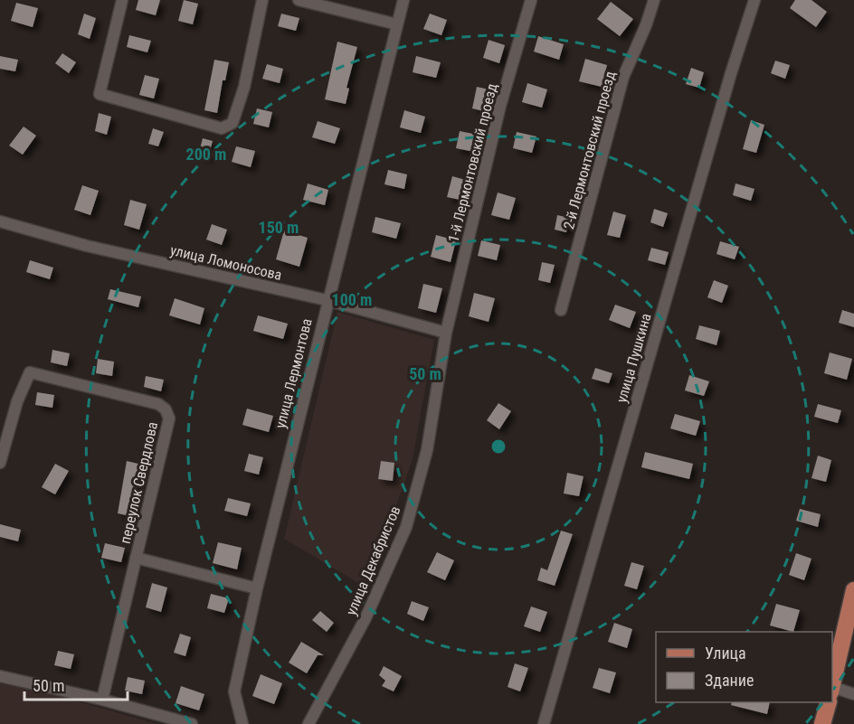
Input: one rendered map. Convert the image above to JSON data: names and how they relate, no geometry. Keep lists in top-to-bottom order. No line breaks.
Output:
{"streets":{"street":["2-й Лермонтовский проезд","1-й Лермонтовский проезд","улица Ломоносова","улица Пушкина","улица Лермонтова","переулок Свердлова","улица Декабристов"]},"crossings":[["1-й Лермонтовский проезд","улица Ломоносова"],["1-й Лермонтовский проезд","улица Декабристов"],["улица Ломоносова","улица Лермонтова"],["улица Ломоносова","улица Декабристов"]],"legend":["Улица","Здание"],"scale_bar":"50 m","rings":["200 m","150 m","100 m","50 m"]}
